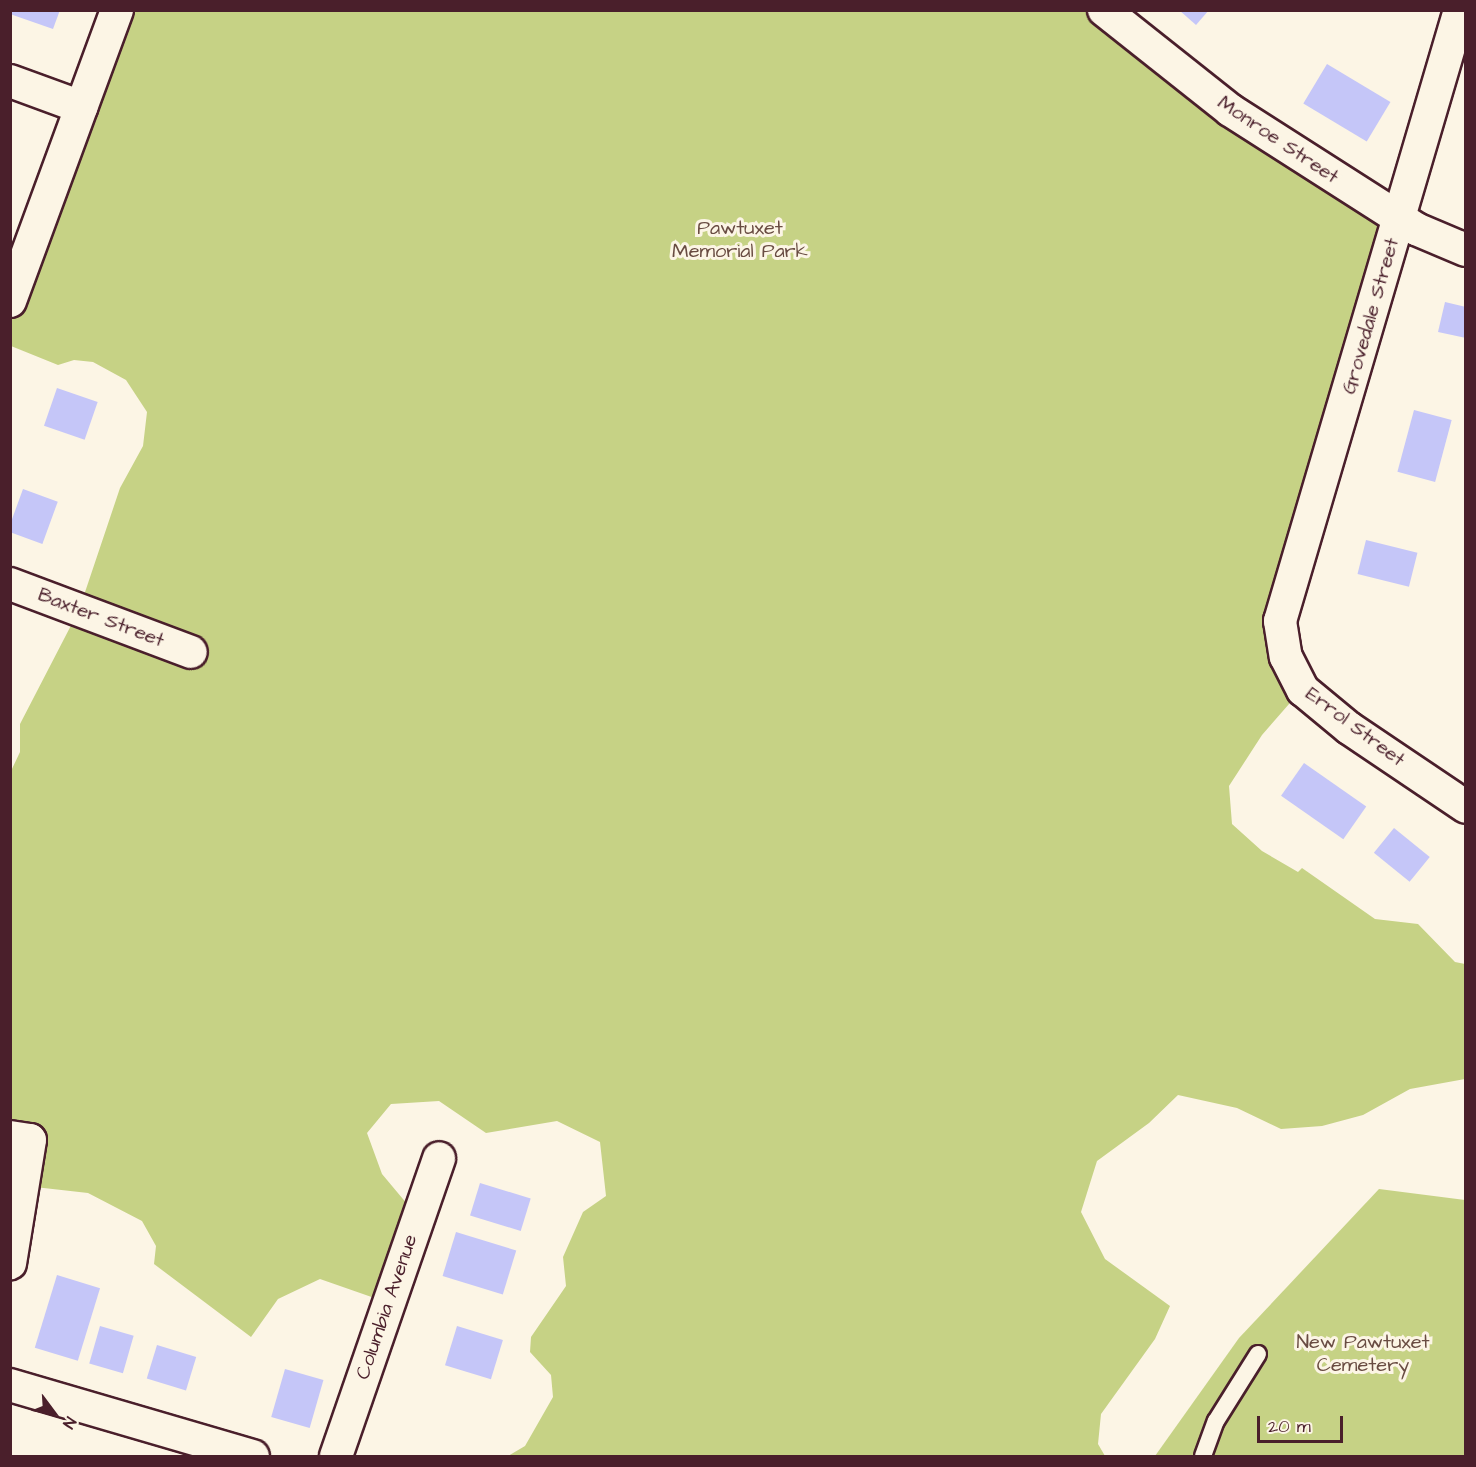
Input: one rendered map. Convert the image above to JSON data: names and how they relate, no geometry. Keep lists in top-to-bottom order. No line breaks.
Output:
{"streets":{"street":["Monroe Street","Grovedale Street","Baxter Street","Errol Street","Columbia Avenue"]},"crossings":[["Monroe Street","Grovedale Street"],["Grovedale Street","Errol Street"]],"parks":["Pawtuxet Memorial Park","New Pawtuxet Cemetery"],"scale_bar":"20 m","north":"bottom right"}
